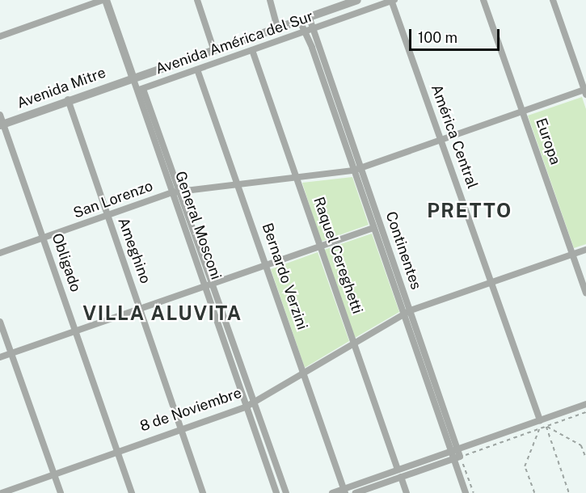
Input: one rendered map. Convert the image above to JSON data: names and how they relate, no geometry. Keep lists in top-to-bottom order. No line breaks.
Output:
{"streets":{"street":["Avenida América del Sur","Avenida Mitre","América Central","Europa","San Lorenzo","General Mosconi","Ameghino","Continentes","Raquel Cereghetti","Obligado","Bernardo Verzini","8 de Noviembre"]},"crossings":[["Avenida América del Sur","Avenida Mitre"],["Avenida América del Sur","América Central"],["Avenida América del Sur","General Mosconi"],["Avenida América del Sur","Continentes"],["Avenida América del Sur","Raquel Cereghetti"],["Avenida América del Sur","Bernardo Verzini"],["Avenida Mitre","General Mosconi"],["Avenida Mitre","Ameghino"],["Avenida Mitre","Obligado"],["América Central","San Lorenzo"],["América Central","8 de Noviembre"],["Europa","San Lorenzo"],["Europa","8 de Noviembre"],["San Lorenzo","General Mosconi"],["San Lorenzo","Ameghino"],["San Lorenzo","Continentes"],["San Lorenzo","Raquel Cereghetti"],["San Lorenzo","Obligado"],["San Lorenzo","Bernardo Verzini"],["General Mosconi","8 de Noviembre"],["Ameghino","8 de Noviembre"],["Continentes","8 de Noviembre"],["Raquel Cereghetti","8 de Noviembre"],["Obligado","8 de Noviembre"],["Bernardo Verzini","8 de Noviembre"]],"districts":["PRETTO","VILLA ALUVITA"],"scale_bar":"100 m"}
